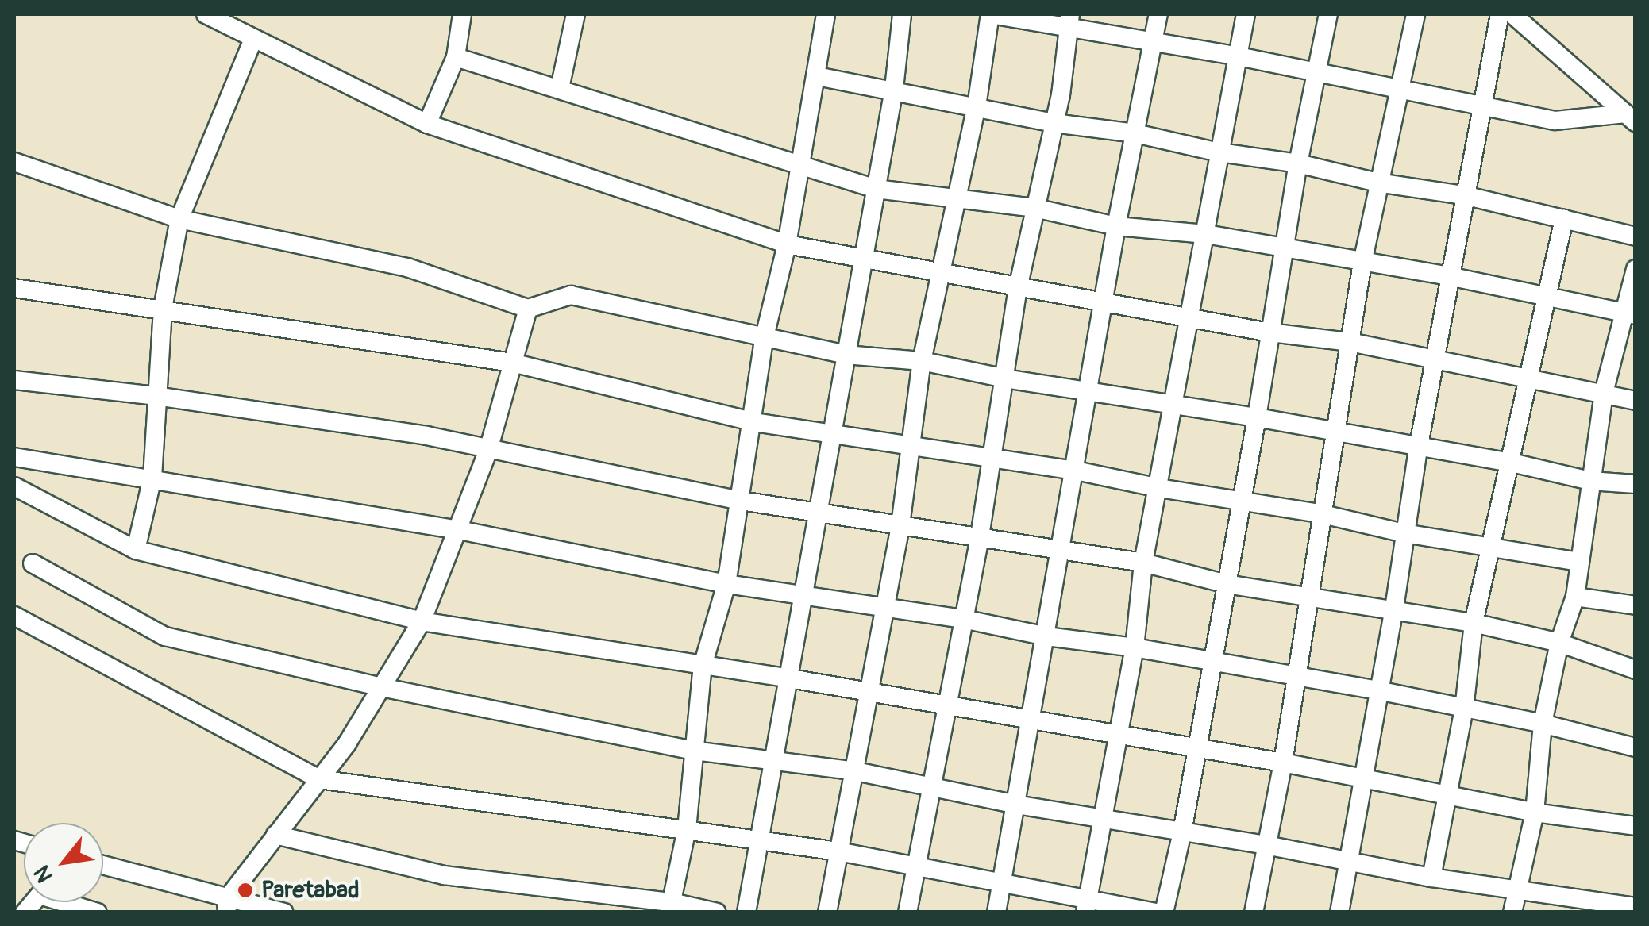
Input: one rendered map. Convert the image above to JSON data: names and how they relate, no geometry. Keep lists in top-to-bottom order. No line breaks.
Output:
{"places":["Paretabad"],"north":"bottom left"}
